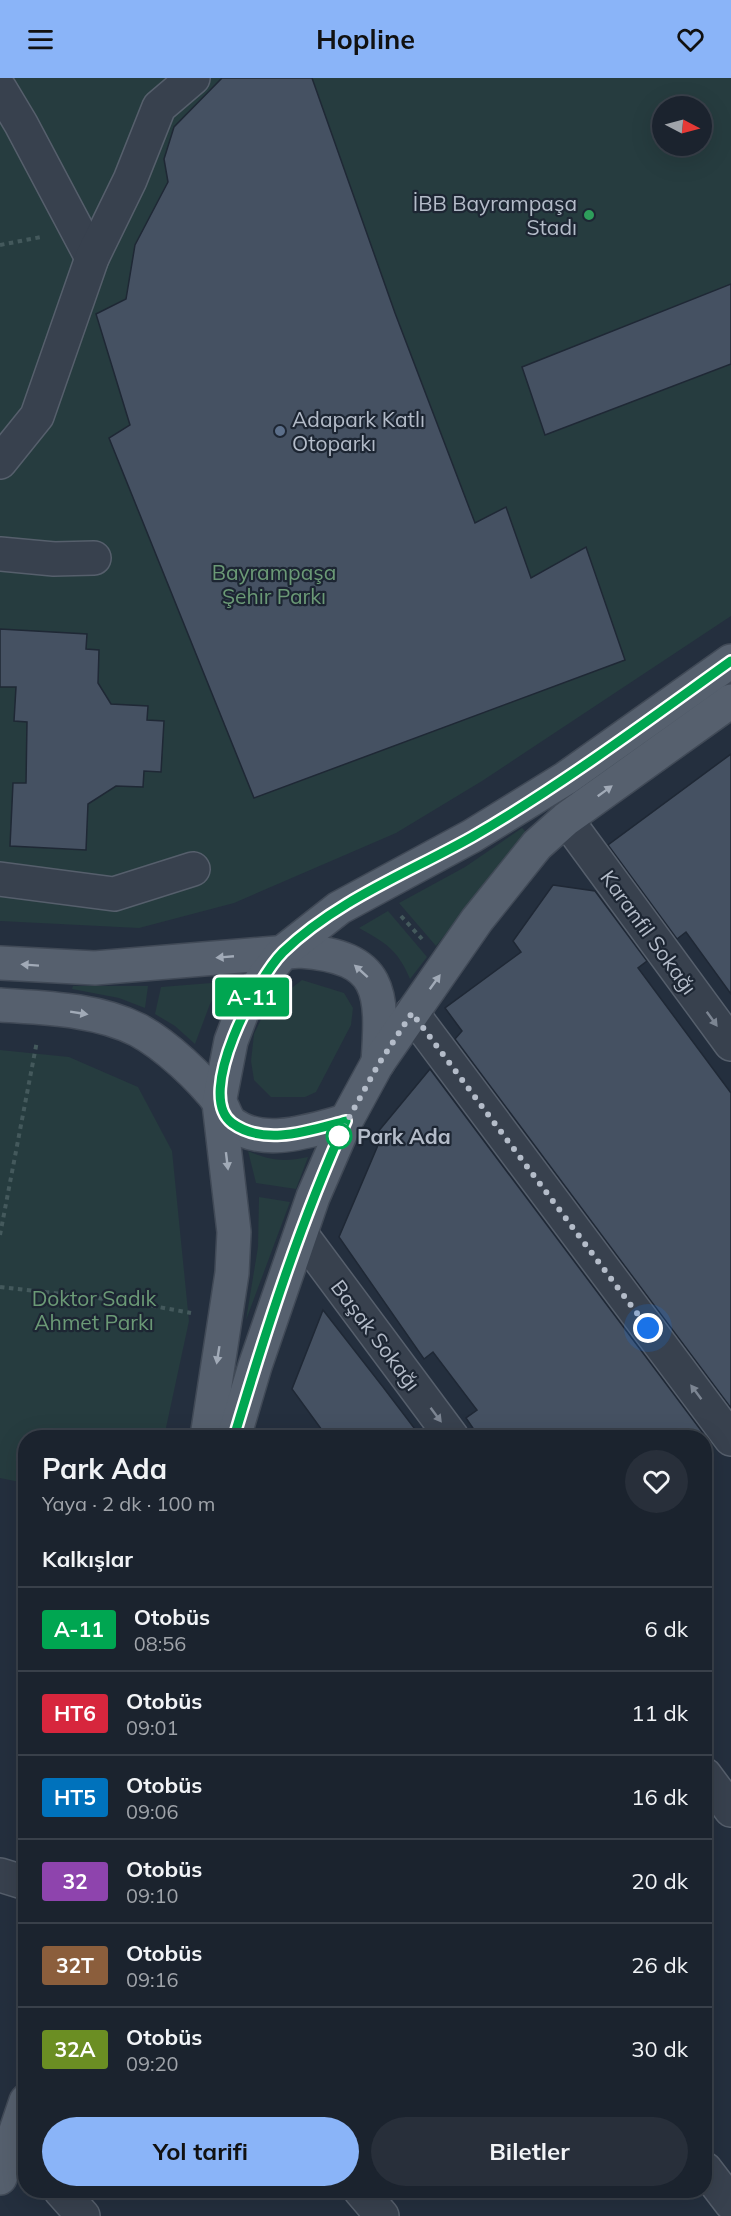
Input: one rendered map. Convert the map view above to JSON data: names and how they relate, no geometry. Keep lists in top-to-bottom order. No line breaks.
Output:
{"streets":{"street":["Karanfil Sokağı","Başak Sokağı"]},"parks":["Bayrampaşa Şehir Parkı","Doktor Sadık Ahmet Parkı"],"places":["İBB Bayrampaşa Stadı","Adapark Katlı Otoparkı","Park Ada"],"lines":["bus line A-11"],"north":"right","page":{"header":"Hopline","on_map":"A-11","heading":[["Park Ada","Yaya · 2 dk · 100 m"],"Kalkışlar"],"list":[{"mark":"A-11","name":"Otobüs","note":"08:56","value":"6 dk"},{"mark":"HT6","name":"Otobüs","note":"09:01","value":"11 dk"},{"mark":"HT5","name":"Otobüs","note":"09:06","value":"16 dk"},{"mark":"32","name":"Otobüs","note":"09:10","value":"20 dk"},{"mark":"32T","name":"Otobüs","note":"09:16","value":"26 dk"},{"mark":"32A","name":"Otobüs","note":"09:20","value":"30 dk"}],"buttons":["Yol tarifi","Biletler"]}}
